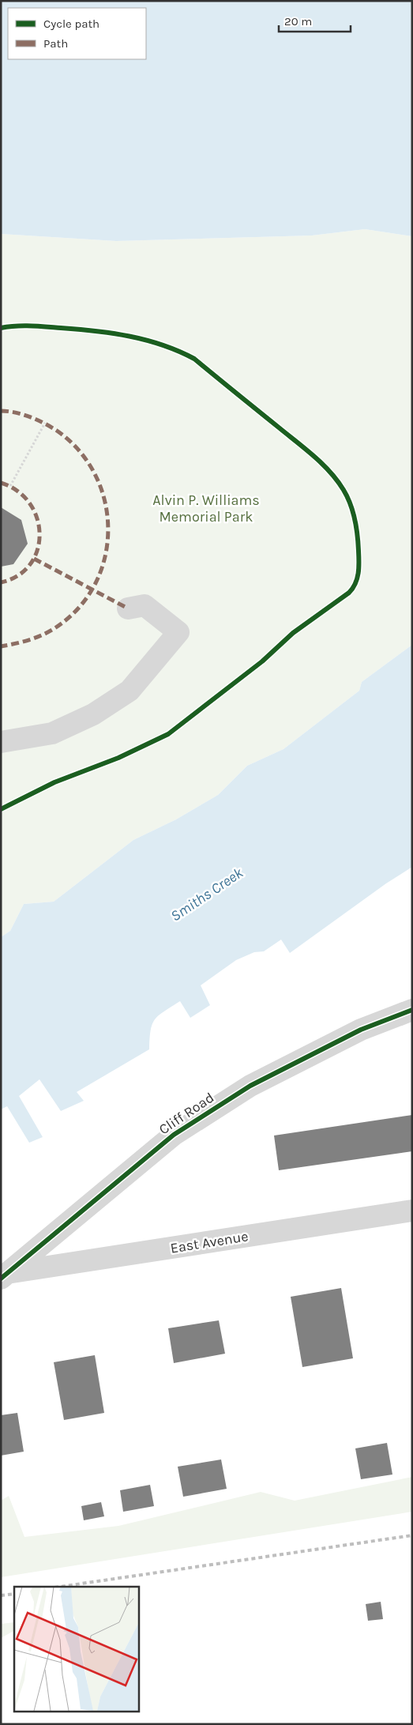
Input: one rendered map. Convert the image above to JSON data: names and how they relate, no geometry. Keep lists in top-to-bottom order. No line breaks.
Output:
{"streets":{"street":["Cliff Road","East Avenue"]},"crossings":[["Cliff Road","East Avenue"]],"water":["Smiths Creek"],"parks":["Alvin P. Williams Memorial Park"],"legend":["Cycle path","Path"],"scale_bar":"20 m"}
